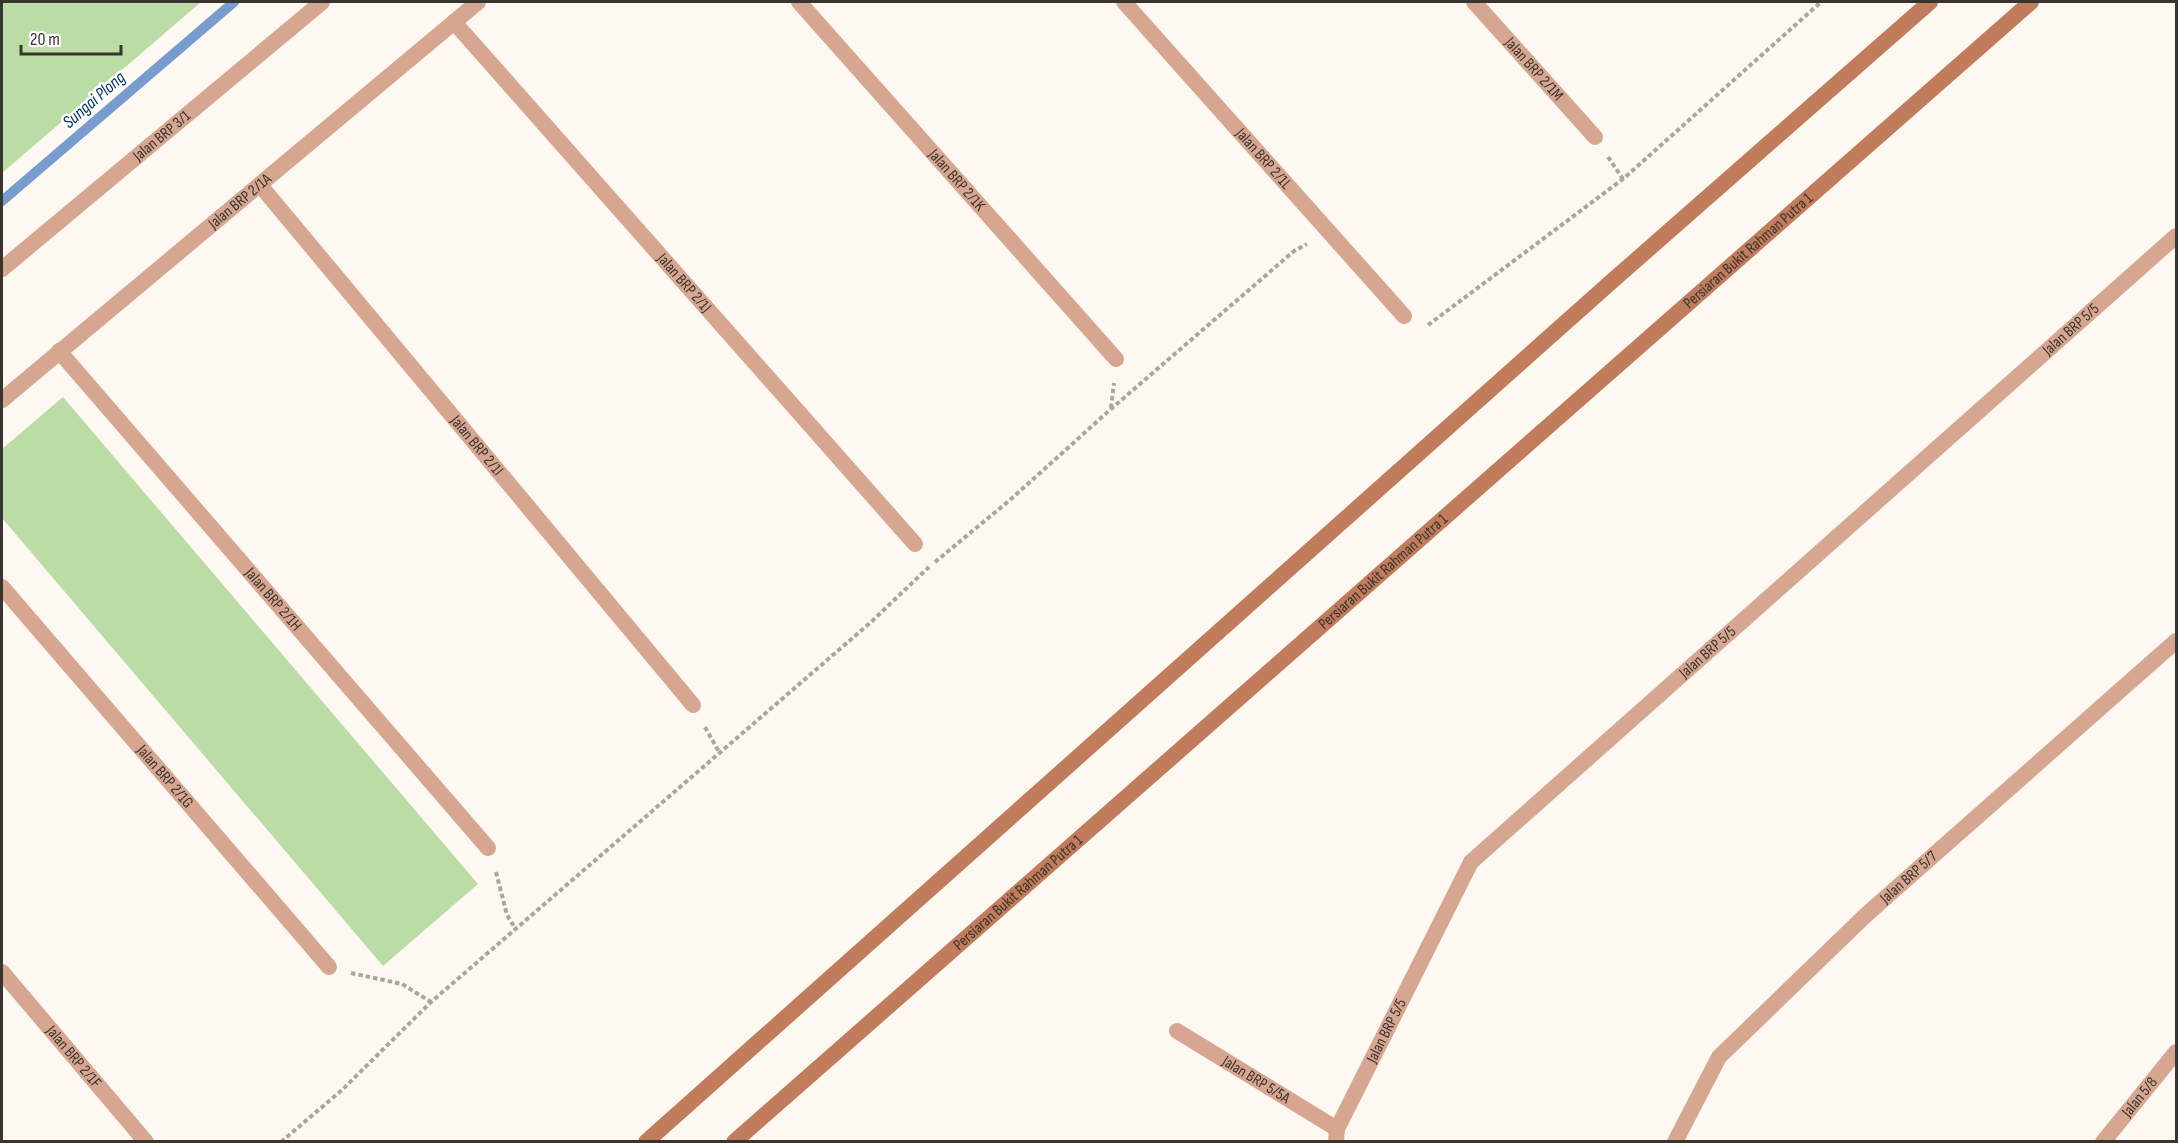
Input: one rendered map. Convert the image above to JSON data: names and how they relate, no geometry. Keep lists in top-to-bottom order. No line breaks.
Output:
{"streets":{"main road":["Persiaran Bukit Rahman Putra 1"],"street":["Jalan BRP 2/1M","Jalan BRP 3/1","Jalan BRP 2/1L","Jalan BRP 2/1K","Jalan BRP 2/1A","Jalan BRP 2/1J","Jalan BRP 5/5","Jalan BRP 2/1I","Jalan BRP 2/1H","Jalan BRP 2/1G","Jalan BRP 5/7","Jalan BRP 2/1F","Jalan BRP 5/5A","Jalan 5/8"]},"crossings":[["Jalan BRP 2/1A","Jalan BRP 2/1J"],["Jalan BRP 2/1A","Jalan BRP 2/1I"],["Jalan BRP 2/1A","Jalan BRP 2/1H"],["Jalan BRP 5/5","Jalan BRP 5/5A"]],"water":["Sungai Plong"],"scale_bar":"20 m"}
